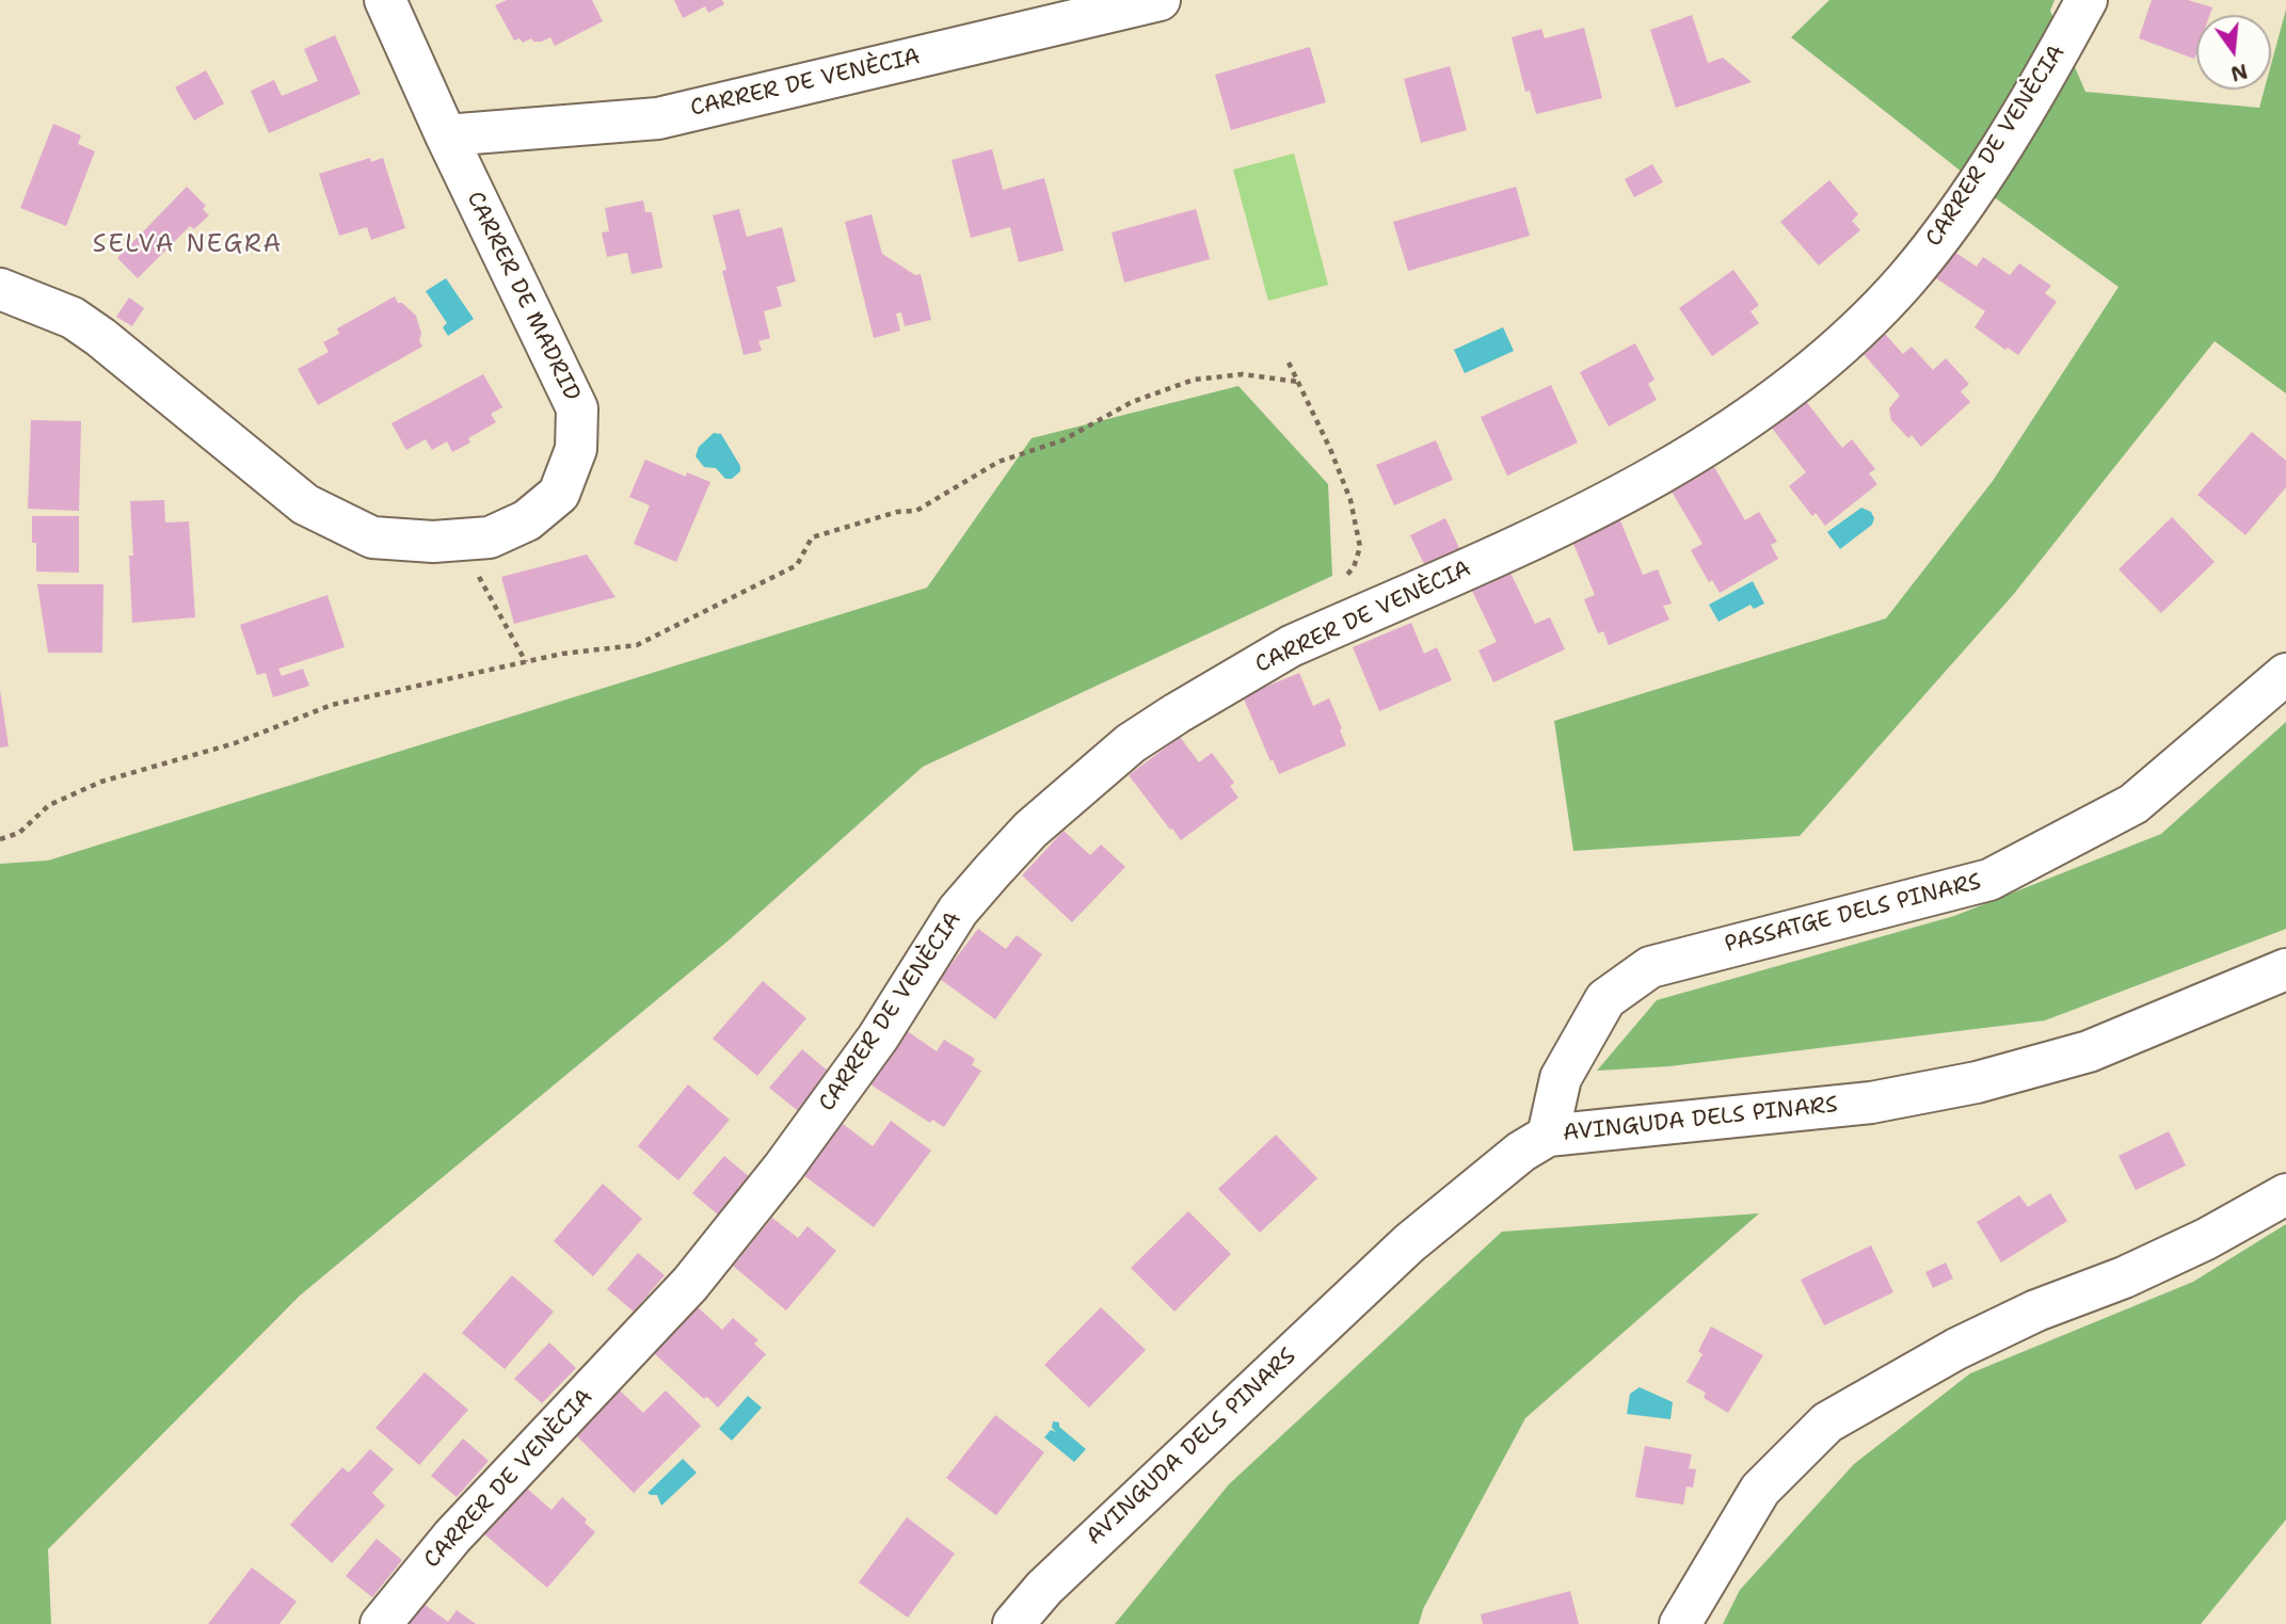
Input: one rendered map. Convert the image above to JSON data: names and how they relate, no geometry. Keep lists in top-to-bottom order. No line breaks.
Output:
{"streets":{"street":["CARRER DE VENÈCIA","CARRER DE MADRID","PASSATGE DELS PINARS","AVINGUDA DELS PINARS"]},"crossings":[["CARRER DE VENÈCIA","CARRER DE MADRID"],["PASSATGE DELS PINARS","AVINGUDA DELS PINARS"]],"districts":["SELVA NEGRA"],"north":"bottom"}
